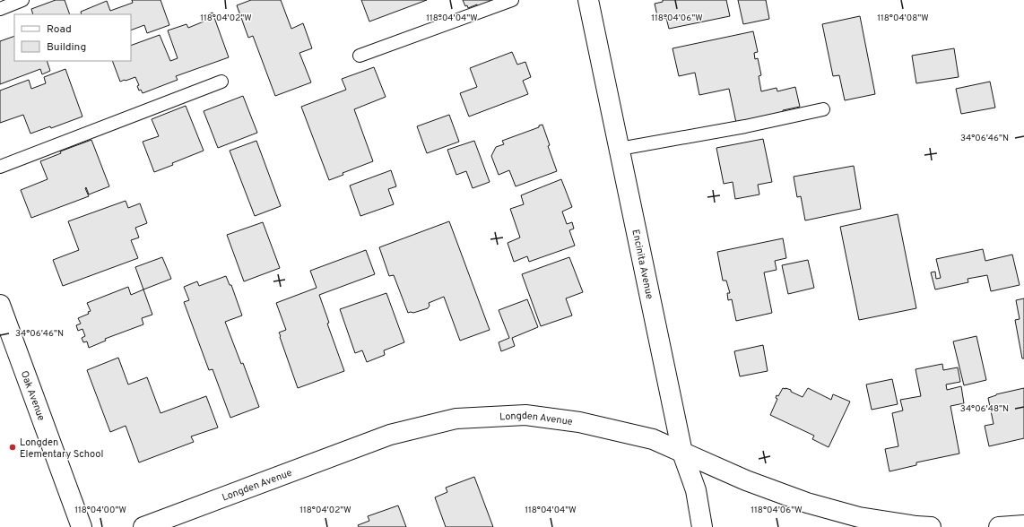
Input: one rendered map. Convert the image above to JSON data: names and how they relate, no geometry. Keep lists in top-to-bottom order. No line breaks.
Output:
{"streets":{"street":["Encinita Avenue","Oak Avenue","Longden Avenue"]},"crossings":[["Encinita Avenue","Longden Avenue"]],"places":["Longden Elementary School"],"legend":["Road","Building"],"coordinates":["118°04'02\"W","118°04'04\"W","118°04'06\"W","118°04'08\"W","34°06'46\"N","34°06'48\"N","118°04'00\"W"]}
